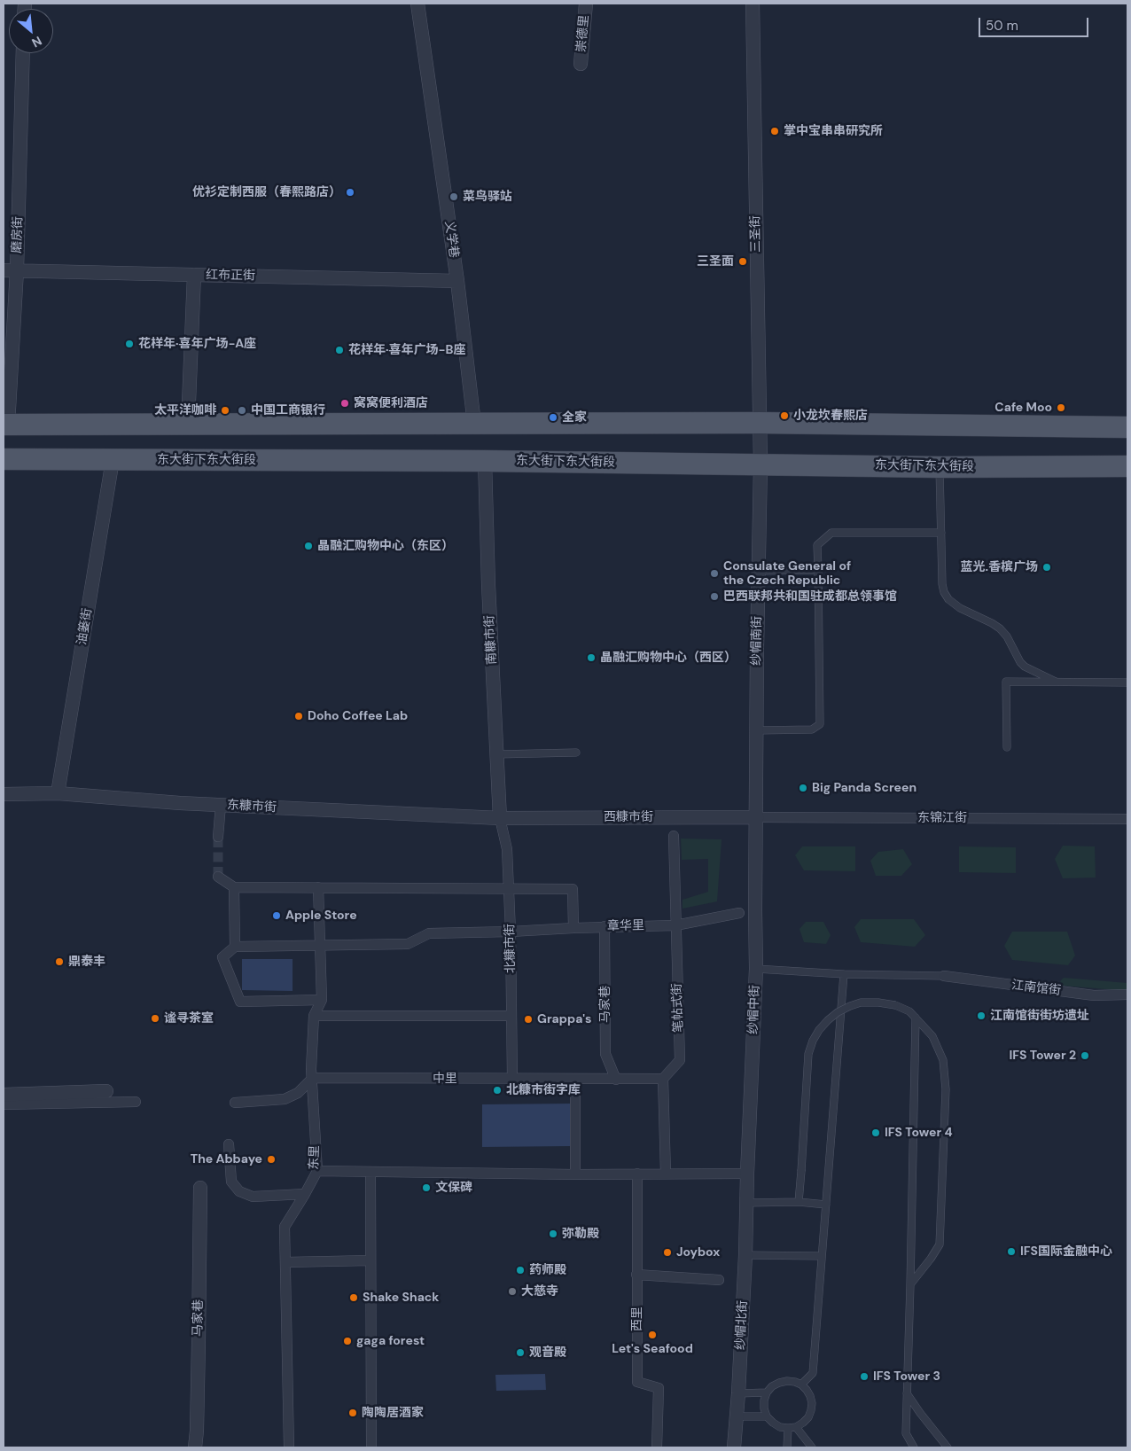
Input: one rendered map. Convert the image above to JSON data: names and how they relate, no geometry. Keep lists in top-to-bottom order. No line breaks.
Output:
{"streets":{"main road":["东大街下东大街段"],"street":["崇德里","三圣街","磨房街","义学巷","红布正街","油篓街","南糠市街","纱帽南街","东糠市街","西糠市街","东锦江街","章华里","北糠市街","江南馆街","马家巷","笔帖式街","纱帽中街","中里","东里","西里","纱帽北街"]},"crossings":[["三圣街","东大街下东大街段"],["三圣街","纱帽南街"],["磨房街","红布正街"],["义学巷","红布正街"],["东大街下东大街段","油篓街"],["东大街下东大街段","南糠市街"],["东大街下东大街段","纱帽南街"],["油篓街","东糠市街"],["南糠市街","东糠市街"],["南糠市街","西糠市街"],["南糠市街","北糠市街"],["纱帽南街","西糠市街"],["纱帽南街","东锦江街"],["纱帽南街","纱帽中街"],["东糠市街","西糠市街"],["东糠市街","北糠市街"],["西糠市街","东锦江街"],["西糠市街","北糠市街"],["西糠市街","纱帽中街"],["东锦江街","纱帽中街"],["章华里","北糠市街"],["章华里","马家巷"],["章华里","笔帖式街"],["章华里","东里"],["北糠市街","中里"],["马家巷","中里"],["笔帖式街","中里"],["纱帽中街","纱帽北街"],["中里","东里"]],"places":["掌中宝串串研究所","优衫定制西服（春熙路店）","菜鸟驿站","三圣面","花样年·喜年广场-A座","花样年·喜年广场-B座","窝窝便利酒店","Cafe Moo","太平洋咖啡","中国工商银行","小龙坎春熙店","全家","晶融汇购物中心（东区）","蓝光.香槟广场","Consulate General of the Czech Republic","巴西联邦共和国驻成都总领事馆","晶融汇购物中心（西区）","Doho Coffee Lab","Big Panda Screen","Apple Store","鼎泰丰","江南馆街街坊遗址","谧寻茶室","Grappa's","IFS Tower 2","北糠市街字库","IFS Tower 4","The Abbaye","文保碑","弥勒殿","IFS国际金融中心","Joybox","药师殿","大慈寺","Shake Shack","Let's Seafood","gaga forest","观音殿","IFS Tower 3","陶陶居酒家"],"scale_bar":"50 m","north":"bottom right"}
